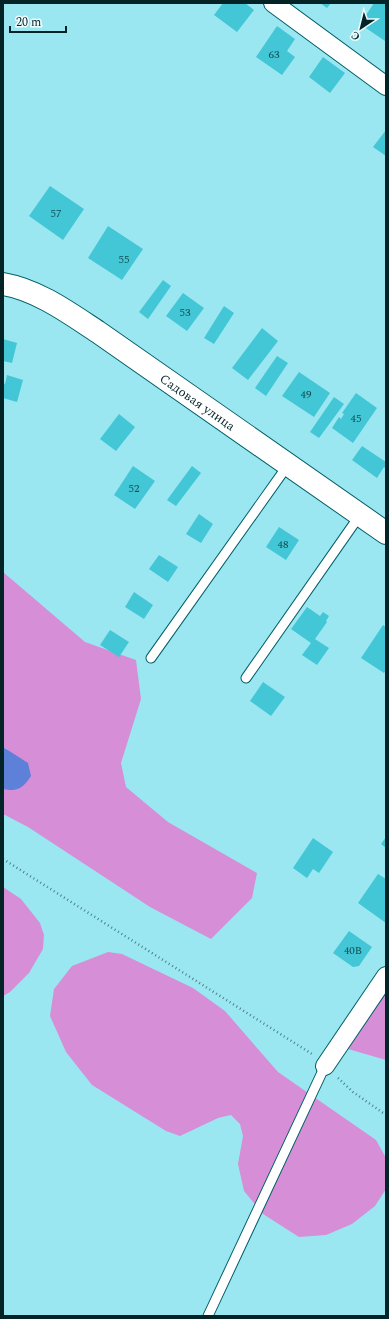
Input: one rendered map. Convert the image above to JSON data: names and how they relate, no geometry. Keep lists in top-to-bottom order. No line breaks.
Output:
{"streets":{"street":["Садовая улица"]},"house_numbers":["63","57","55","53","49","45","52","48","40В"],"scale_bar":"20 m","north":"bottom left"}
